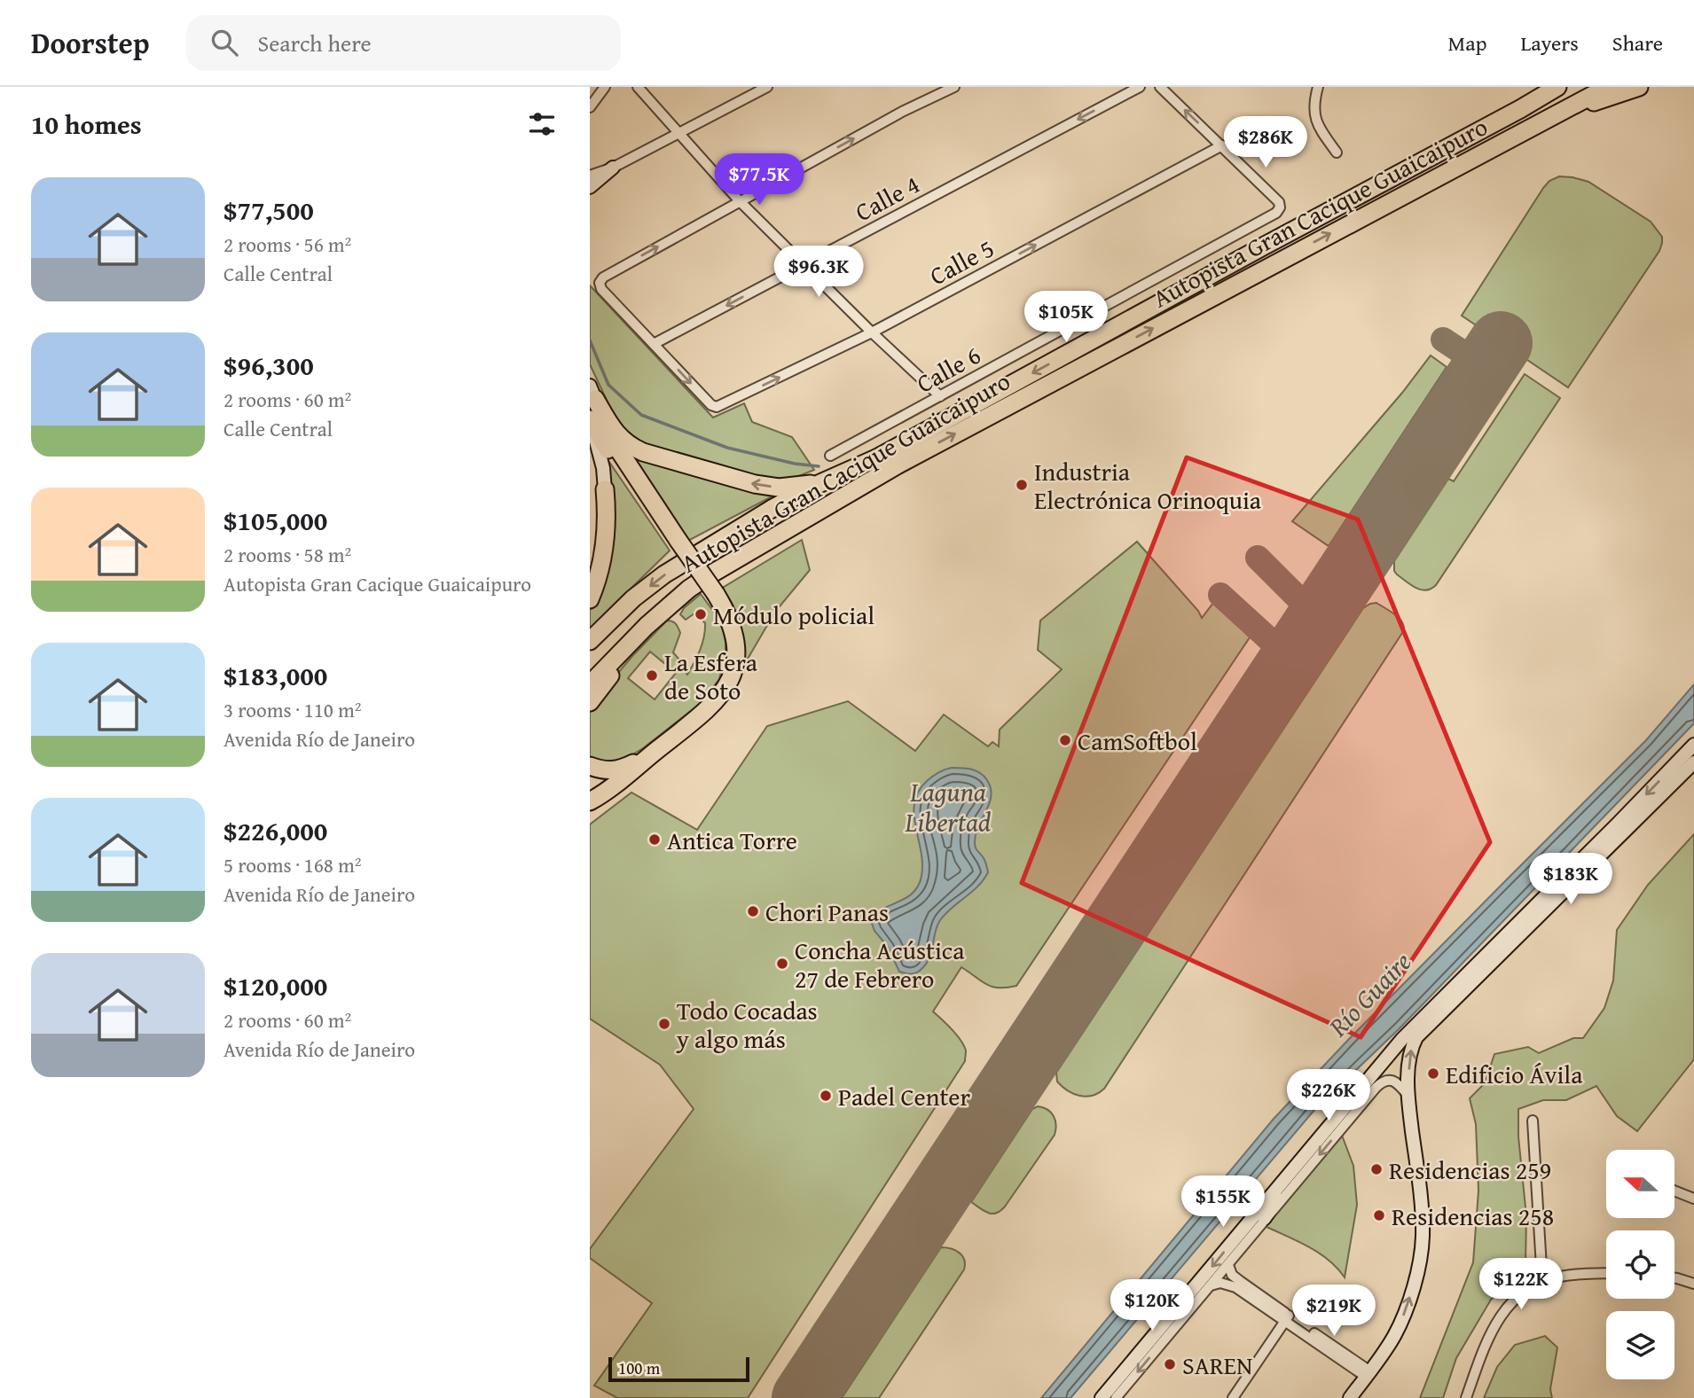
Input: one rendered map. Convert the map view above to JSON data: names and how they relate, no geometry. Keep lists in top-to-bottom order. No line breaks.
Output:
{"streets":{"highway":["Autopista Gran Cacique Guaicaipuro"],"street":["Calle 4","Calle 5","Calle 6"]},"crossings":[["Calle 4","Calle 5"],["Calle 5","Calle 6"]],"one_way":["Calle 4","Calle 5"],"water":["Laguna Libertad","Río Guaire"],"places":["Industria Electrónica Orinoquia","Módulo policial","La Esfera de Soto","CamSoftbol","Antica Torre","Chori Panas","Concha Acústica 27 de Febrero","Todo Cocadas y algo más","Edificio Ávila","Padel Center","Residencias 259","Residencias 258","SAREN"],"scale_bar":"100 m","north":"left","page":{"header":"Doorstep","search":"Search here","nav":["Map","Layers","Share"],"heading":"10 homes","price":["$286K","$77.5K","$96.3K","$105K","$183K","$226K","$155K","$122K","$120K","$219K"],"list":[{"name":"$77,500","note":"2 rooms · 56 m² · Calle Central"},{"name":"$96,300","note":"2 rooms · 60 m² · Calle Central"},{"name":"$105,000","note":"2 rooms · 58 m² · Autopista Gran Cacique Guaicaipuro"},{"name":"$183,000","note":"3 rooms · 110 m² · Avenida Río de Janeiro"},{"name":"$226,000","note":"5 rooms · 168 m² · Avenida Río de Janeiro"},{"name":"$120,000","note":"2 rooms · 60 m² · Avenida Río de Janeiro"}],"scale":"100 m"}}
